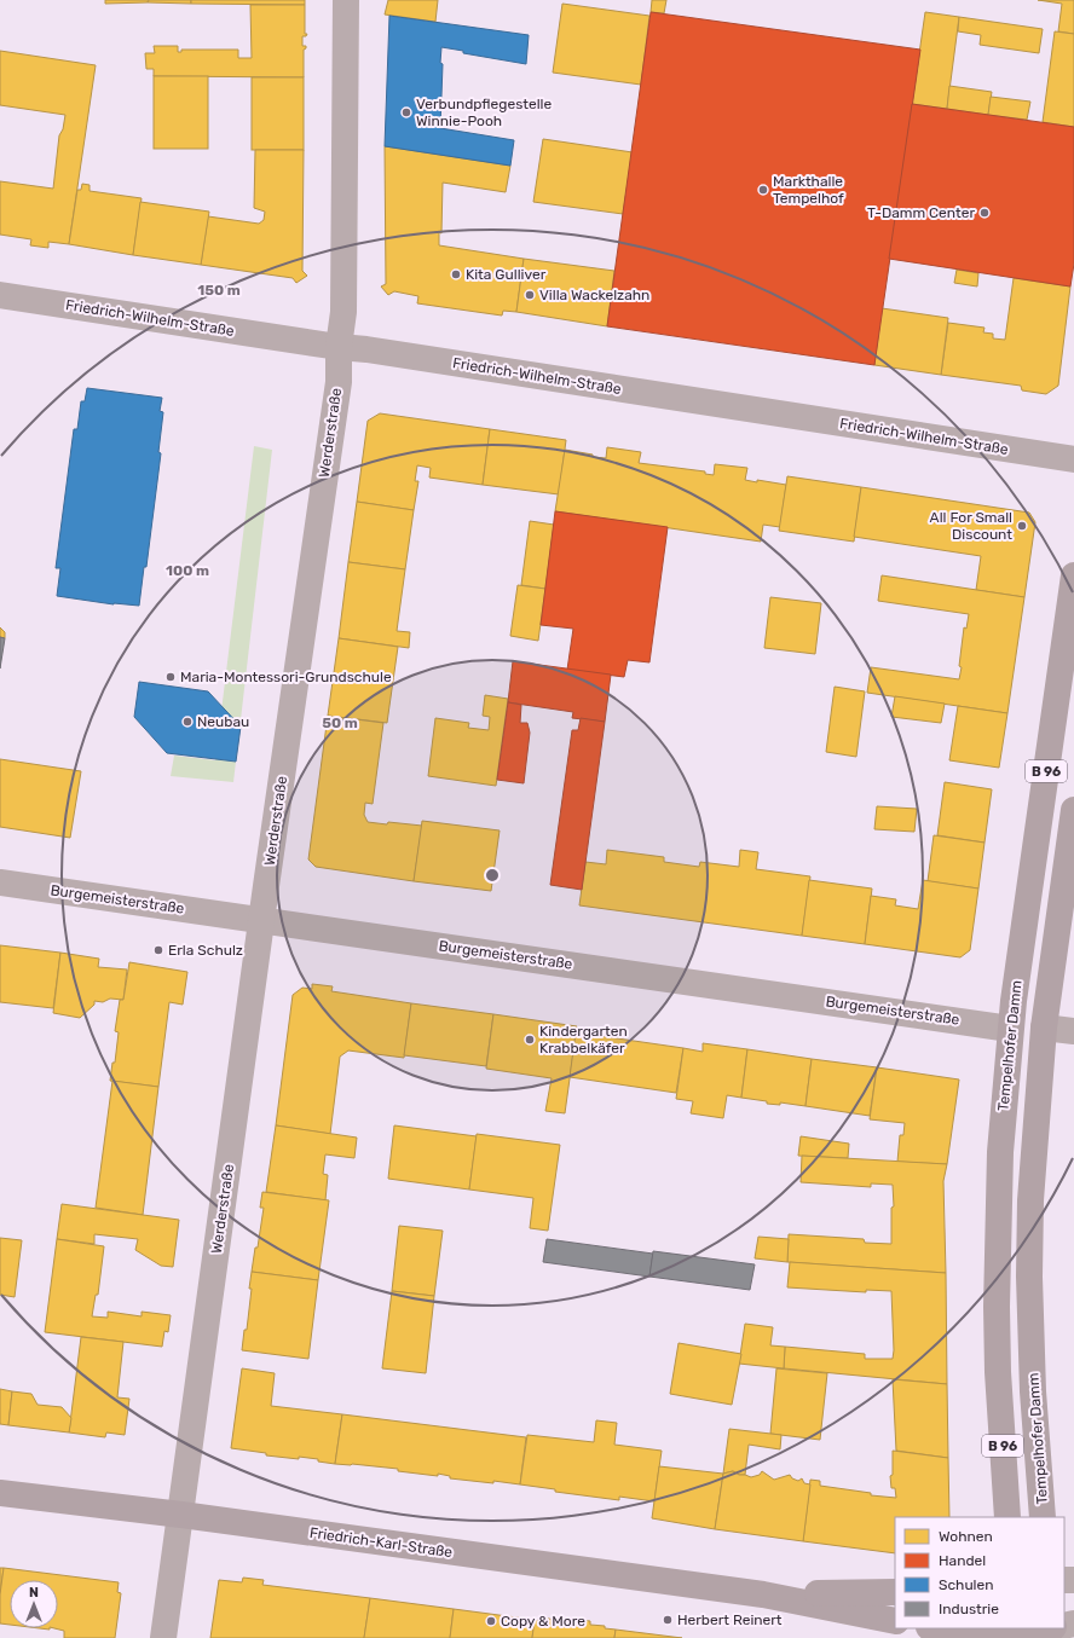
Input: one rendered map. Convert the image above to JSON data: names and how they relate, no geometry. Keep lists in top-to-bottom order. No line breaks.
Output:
{"streets":{"main road":["B 96","Tempelhofer Damm","Friedrich-Karl-Straße"],"street":["Friedrich-Wilhelm-Straße","Werderstraße","Burgemeisterstraße"]},"crossings":[["Friedrich-Wilhelm-Straße","Werderstraße"],["Werderstraße","Burgemeisterstraße"],["Werderstraße","Friedrich-Karl-Straße"],["Burgemeisterstraße","Tempelhofer Damm"]],"places":["Verbundpflegestelle Winnie-Pooh","Markthalle Tempelhof","T-Damm Center","Kita Gulliver","Villa Wackelzahn","All For Small Discount","Maria-Montessori-Grundschule","Neubau","Erla Schulz","Kindergarten Krabbelkäfer","Herbert Reinert","Copy & More"],"legend":["Wohnen","Handel","Schulen","Industrie"],"north":"top","rings":["150 m","100 m","50 m"]}
